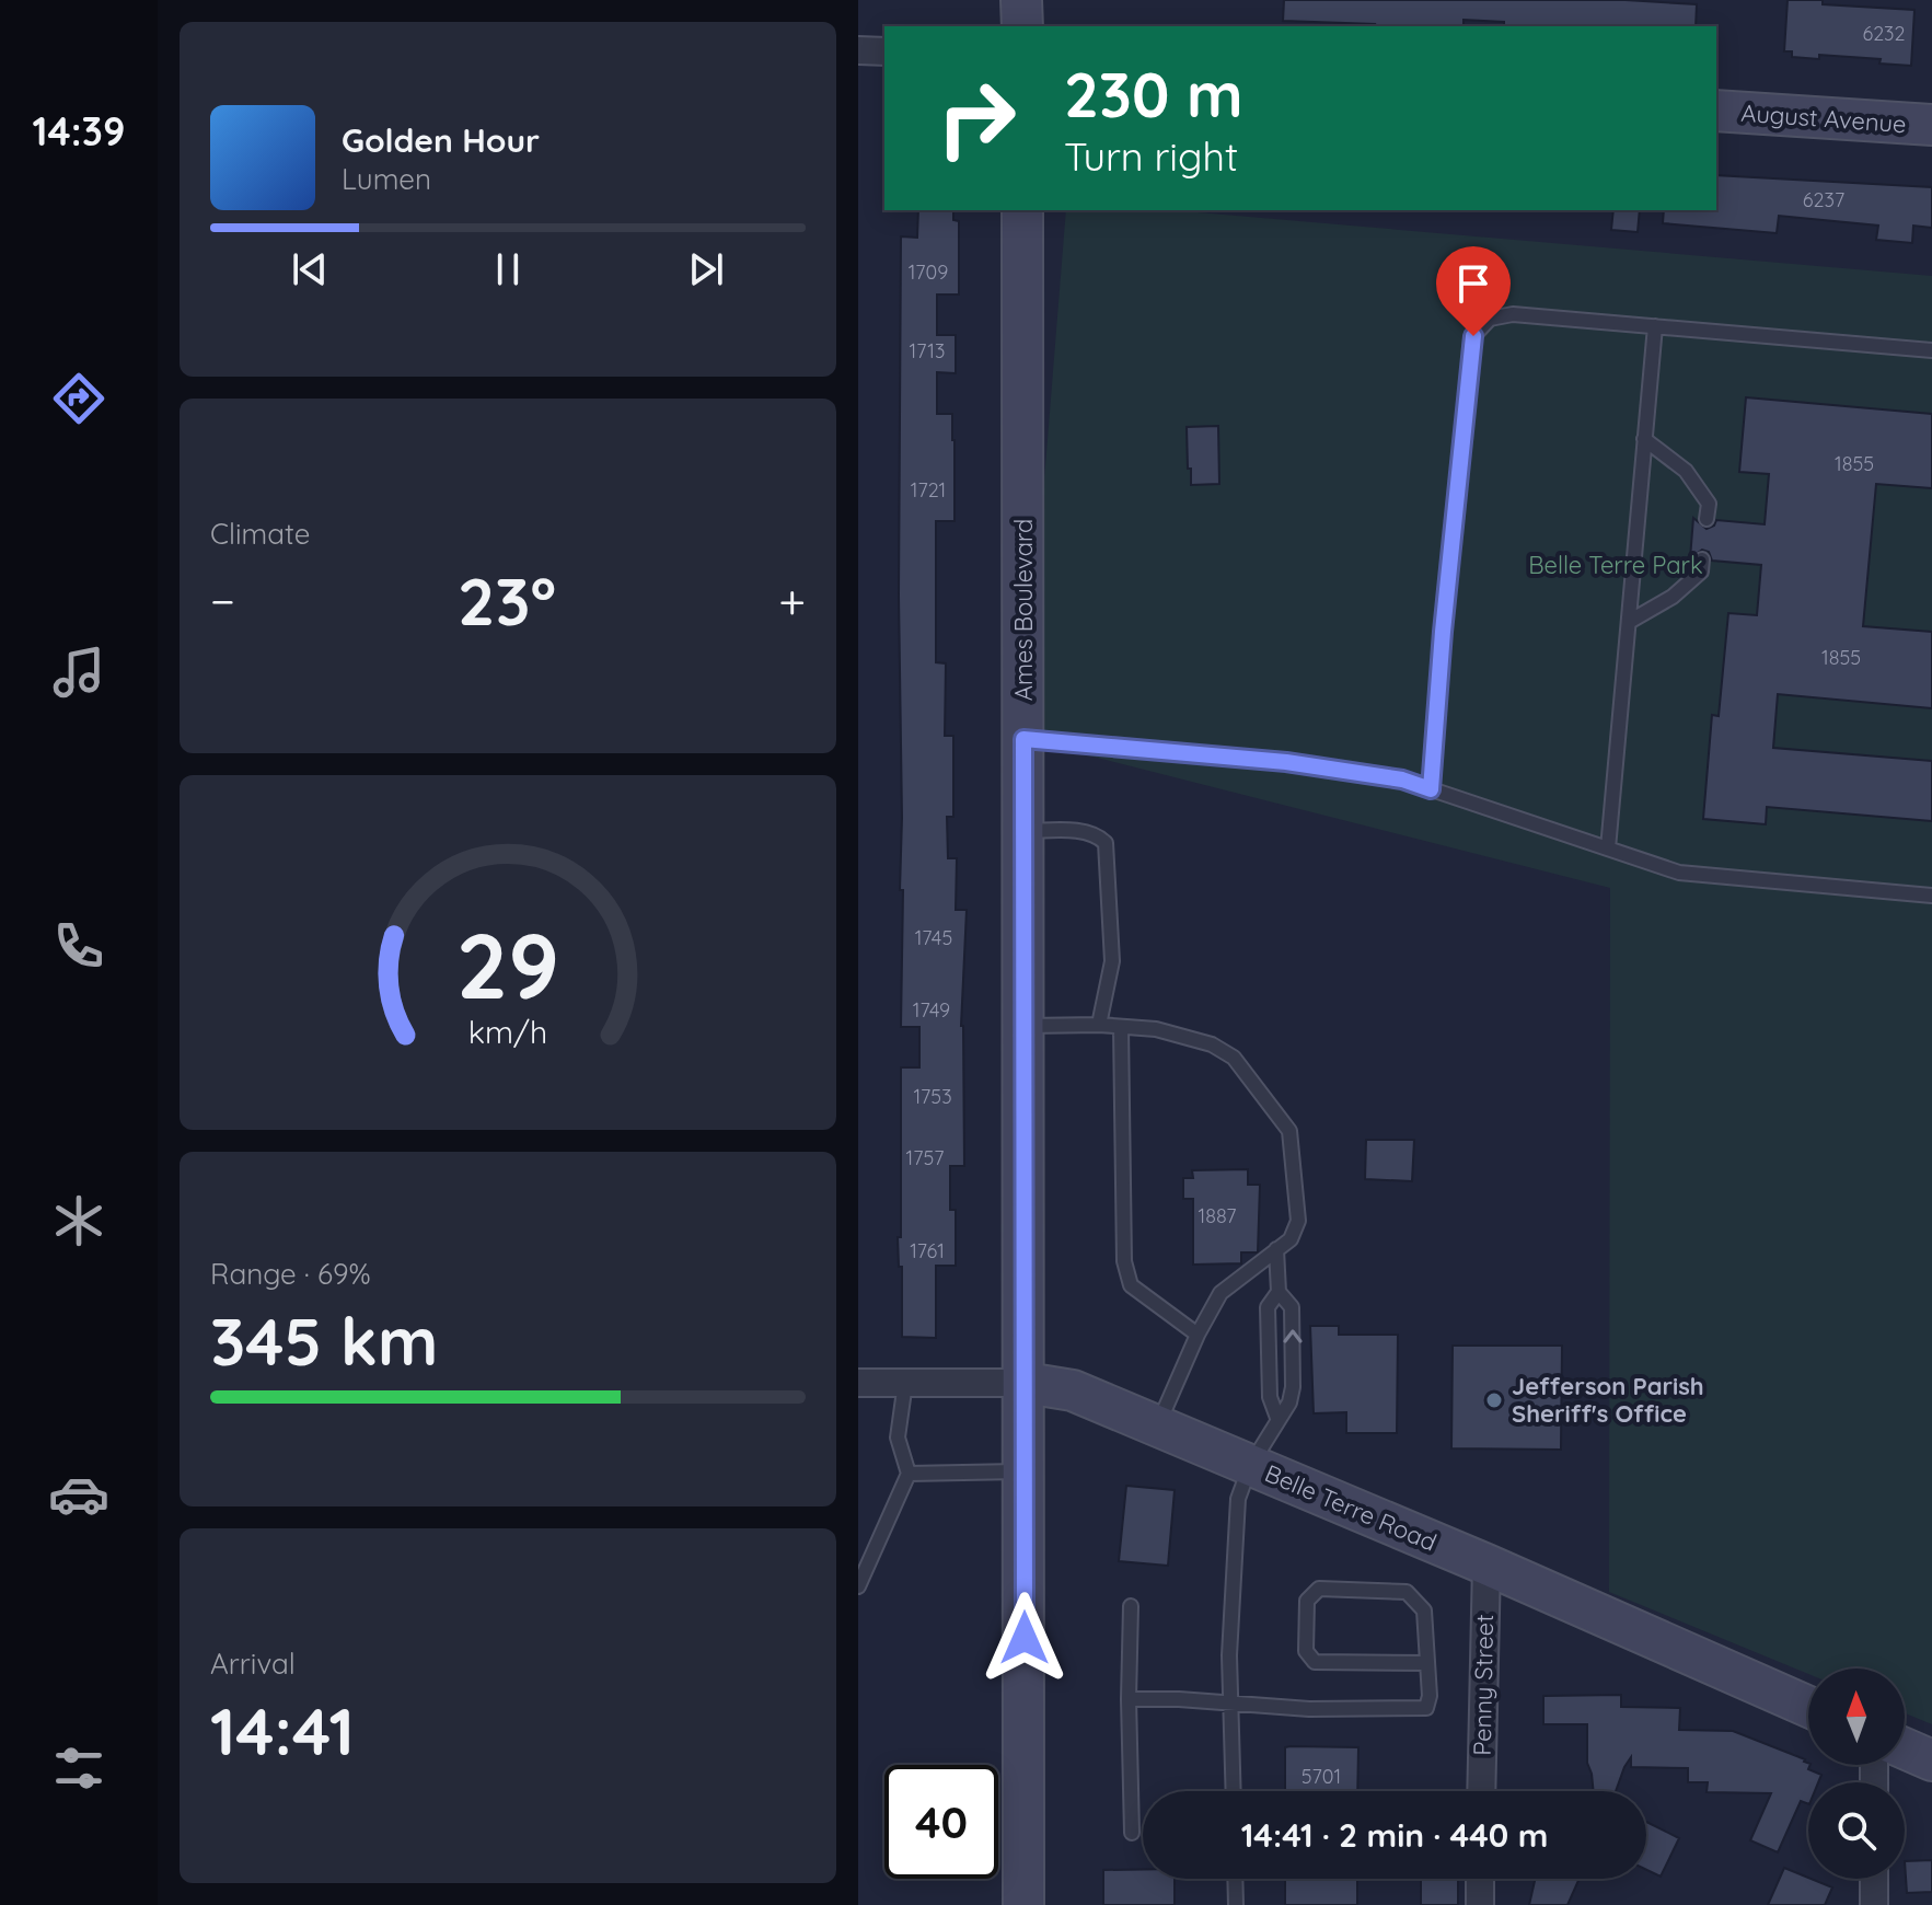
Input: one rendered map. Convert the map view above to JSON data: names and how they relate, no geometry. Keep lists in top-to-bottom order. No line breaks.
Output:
{"streets":{"street":["August Avenue","Ames Boulevard","Belle Terre Road","Penny Street"]},"crossings":[["Ames Boulevard","Belle Terre Road"],["Belle Terre Road","Penny Street"]],"parks":["Belle Terre Park"],"places":["Jefferson Parish Sheriff's Office"],"house_numbers":["6232","6237","1709","1713","1855","1721","1855","1745","1749","1753","1757","1887","1761","5701"],"north":"top","page":{"tabs":"14:39","turn":["230 m","Turn right"],"song":["Golden Hour","Lumen"],"tile":["Climate",["Range · 69%","345 km"],["Arrival","14:41"]],"heat":["−","23°","+"],"limit":"40","trip":"14:41 · 2 min · 440 m","gauge":["29","km/h"]}}
